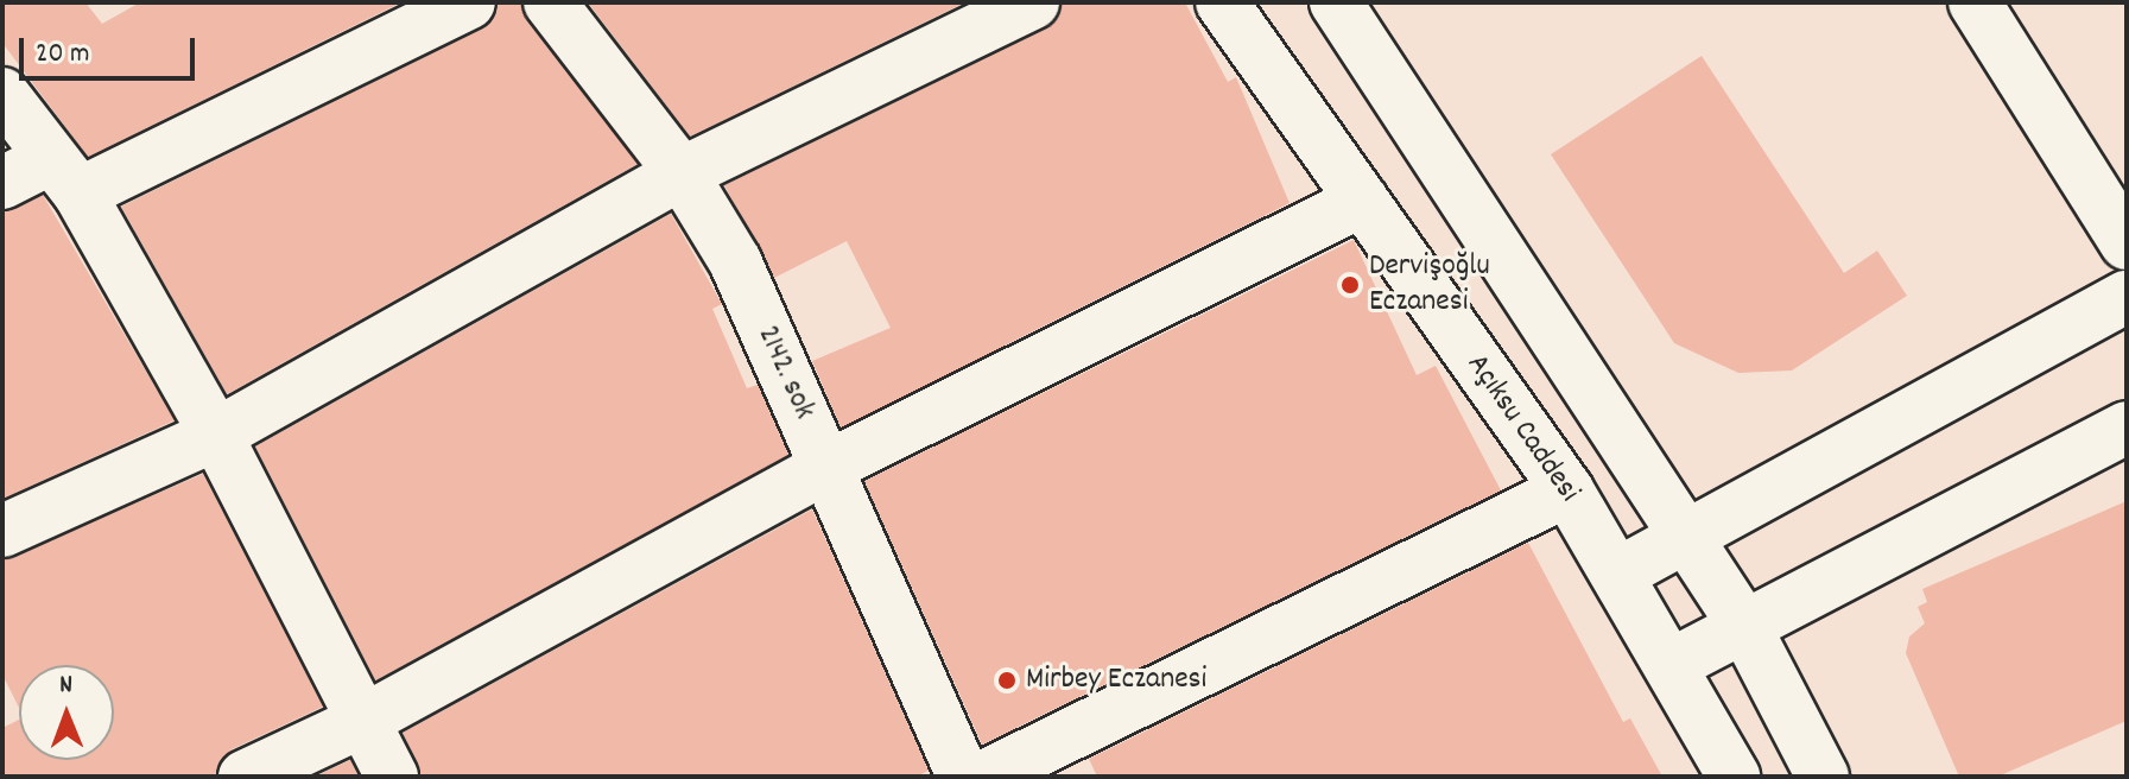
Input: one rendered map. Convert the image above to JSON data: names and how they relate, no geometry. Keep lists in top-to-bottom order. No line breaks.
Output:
{"streets":{"street":["2142. sok","Açıksu Caddesi"]},"places":["Dervişoğlu Eczanesi","Mirbey Eczanesi"],"scale_bar":"20 m","north":"top"}
